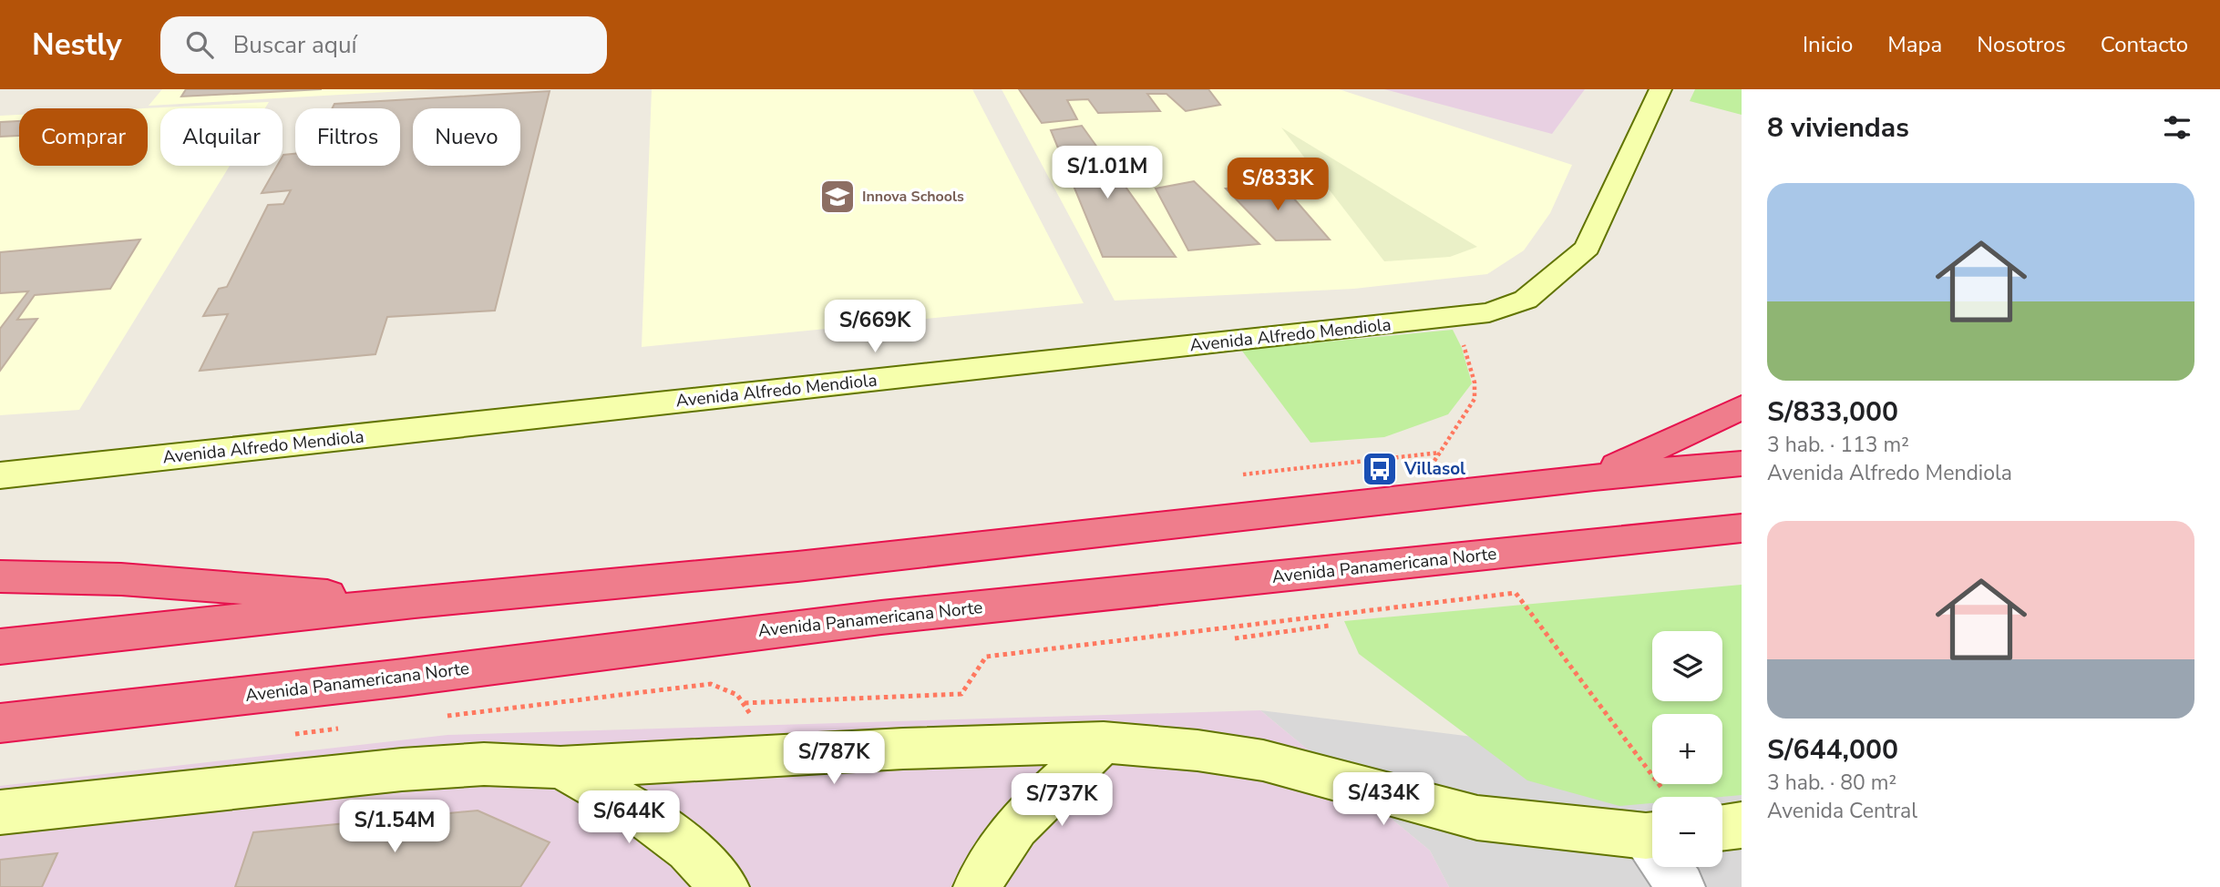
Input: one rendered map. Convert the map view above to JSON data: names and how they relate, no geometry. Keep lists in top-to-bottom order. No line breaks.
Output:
{"streets":{"highway":["Avenida Panamericana Norte"],"street":["Avenida Alfredo Mendiola"]},"places":{"school or university":["Innova Schools"],"bus stop":["Villasol"]},"page":{"header":"Nestly","search":"Buscar aquí","nav":["Inicio","Mapa","Nosotros","Contacto"],"heading":"8 viviendas","chip":["Comprar","Alquilar","Filtros","Nuevo"],"price":["S/1.01M","S/833K","S/669K","S/787K","S/434K","S/737K","S/644K","S/1.54M"],"list":[{"name":"S/833,000","note":"3 hab. · 113 m² · Avenida Alfredo Mendiola"},{"name":"S/644,000","note":"3 hab. · 80 m² · Avenida Central"}],"map_buttons":["+","−"]}}
